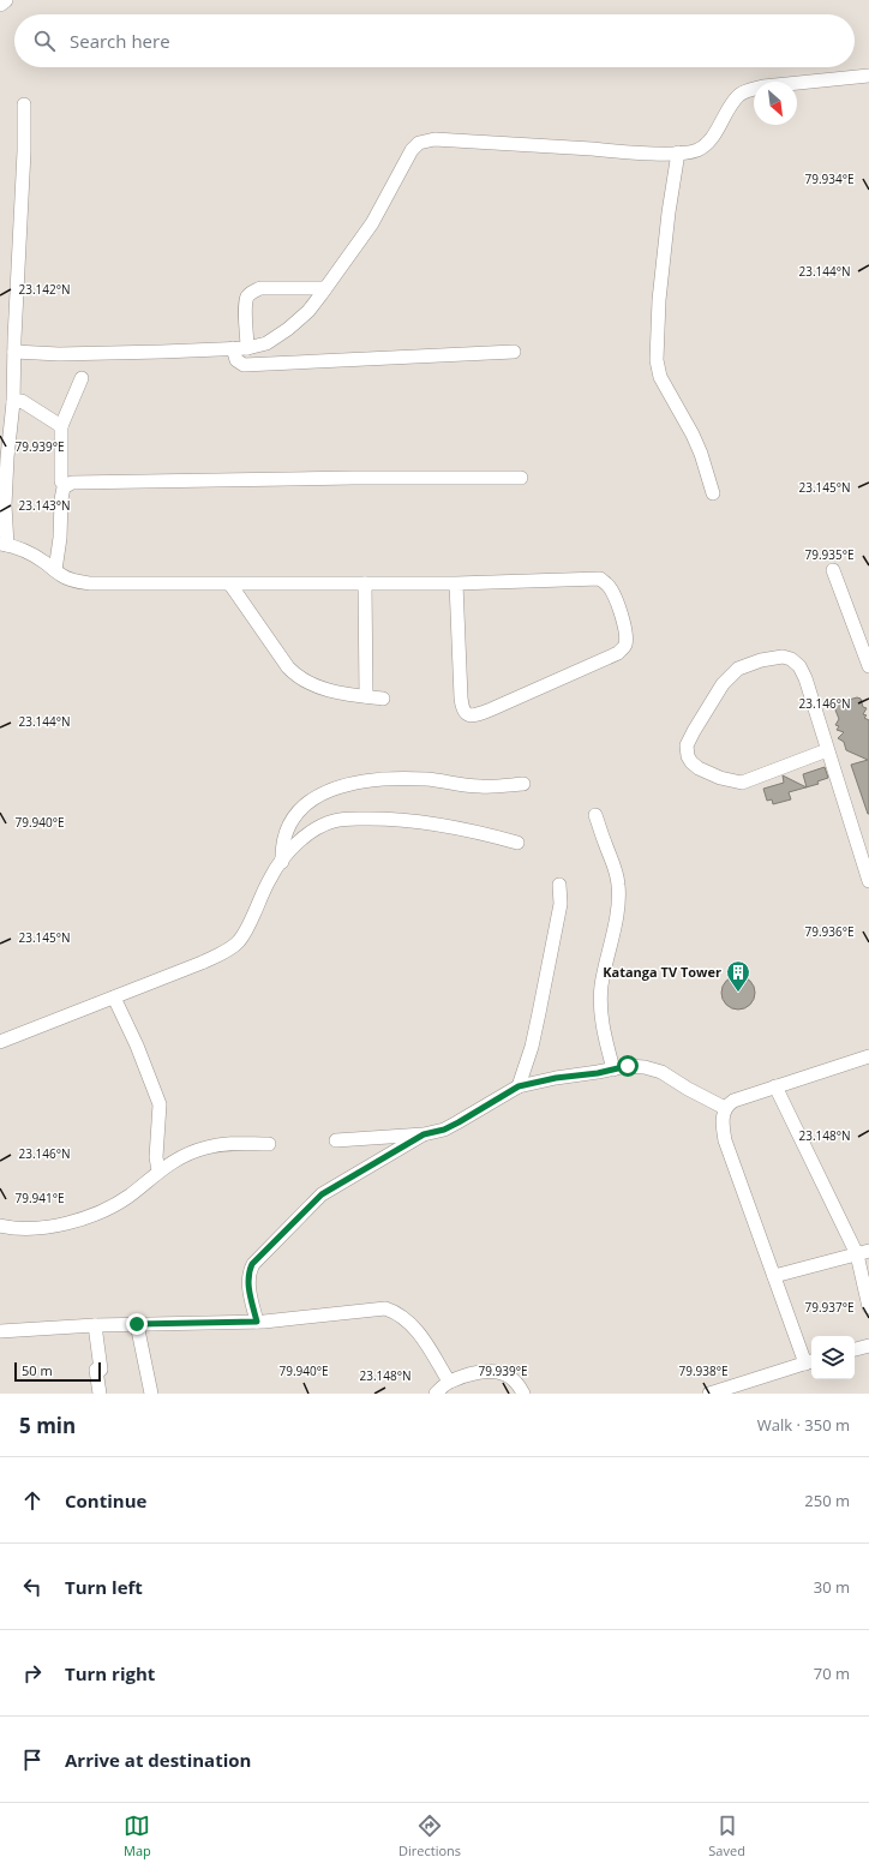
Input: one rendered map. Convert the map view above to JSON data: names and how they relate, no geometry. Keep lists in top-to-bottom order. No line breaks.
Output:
{"places":{"building":["Katanga TV Tower"]},"scale_bar":"50 m","north":"bottom right","page":{"search":"Search here","scale":"50 m","heading":["5 min","Walk · 350 m"],"list":[["Continue","250 m"],["Turn left","30 m"],["Turn right","70 m"],"Arrive at destination"],"nav":["Map","Directions","Saved"]},"coordinates":["79.934°E","23.144°N","23.142°N","79.939°E","23.145°N","23.143°N","79.935°E","23.146°N","79.940°E","79.936°E","23.148°N","79.941°E","79.937°E","79.938°E"]}
